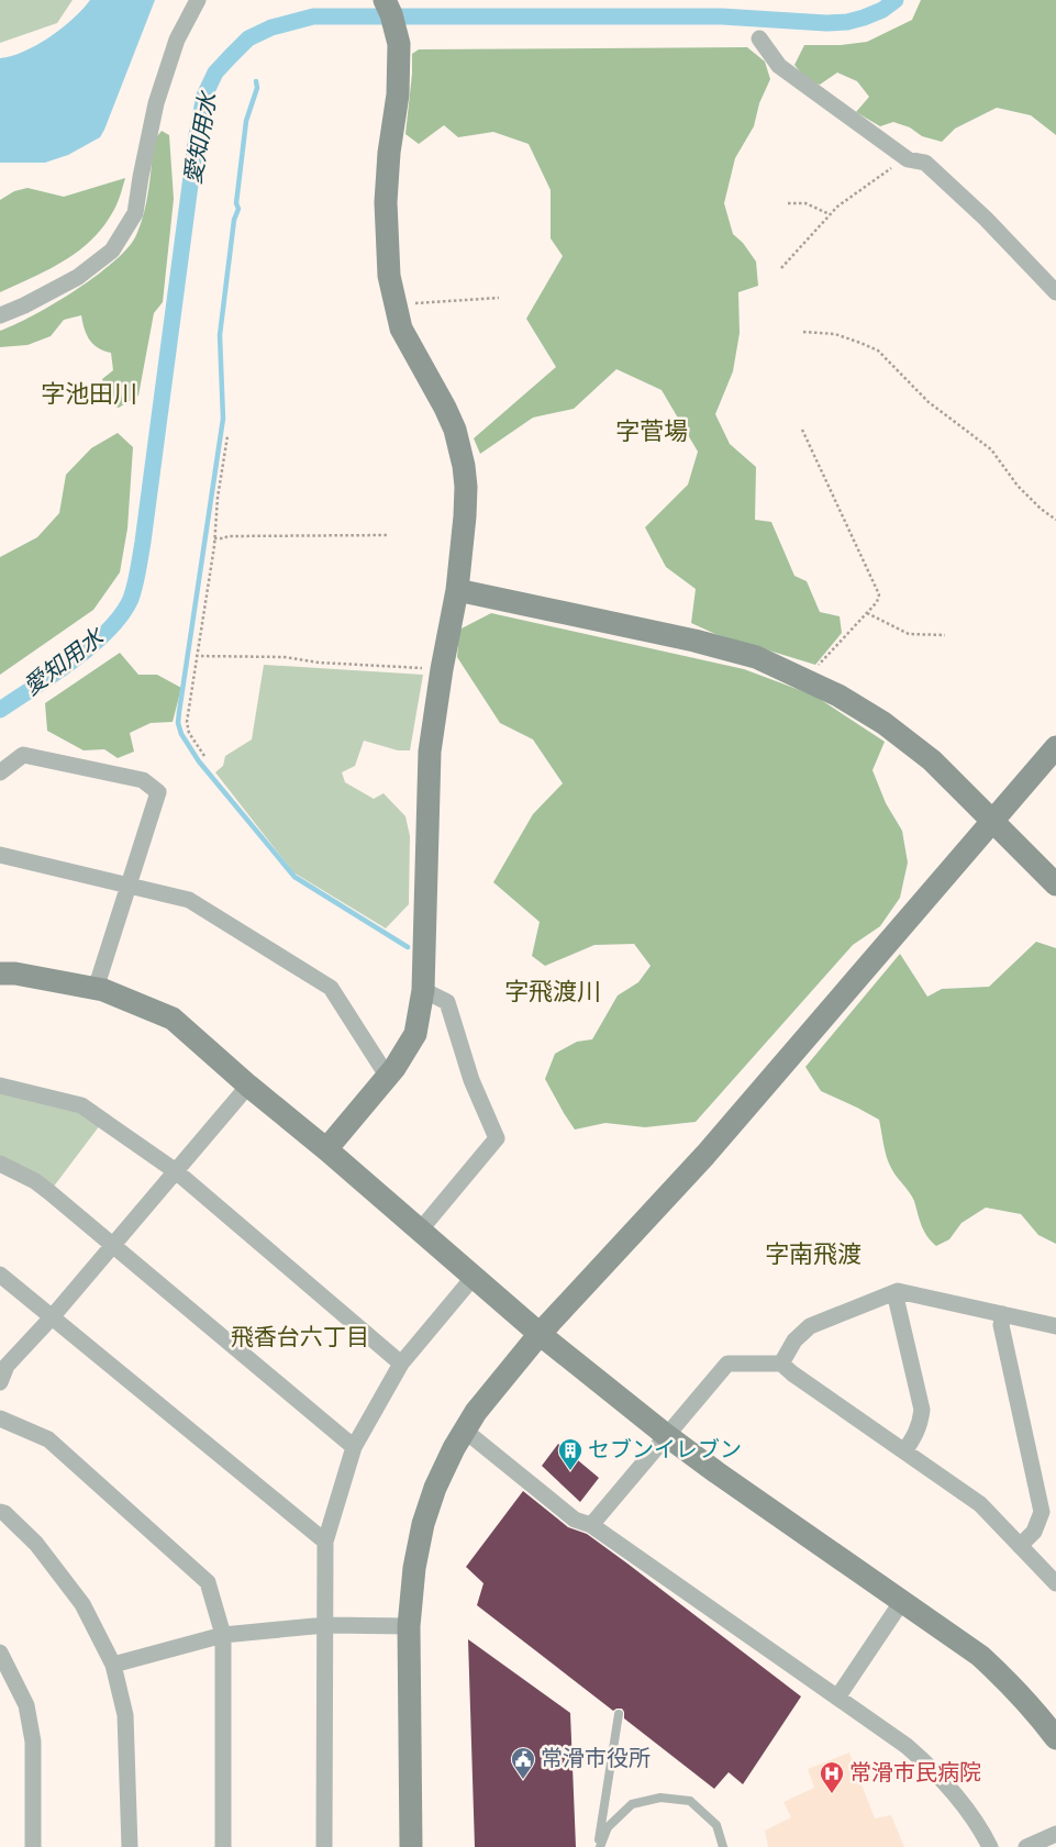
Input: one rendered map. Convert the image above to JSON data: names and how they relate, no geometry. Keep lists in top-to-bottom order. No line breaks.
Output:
{"districts":["字池田川","字菅場","字飛渡川","字南飛渡","飛香台六丁目"],"water":["愛知用水"],"places":{"building":["セブンイレブン"],"public building":["常滑市役所"],"hospital":["常滑市民病院"]}}
